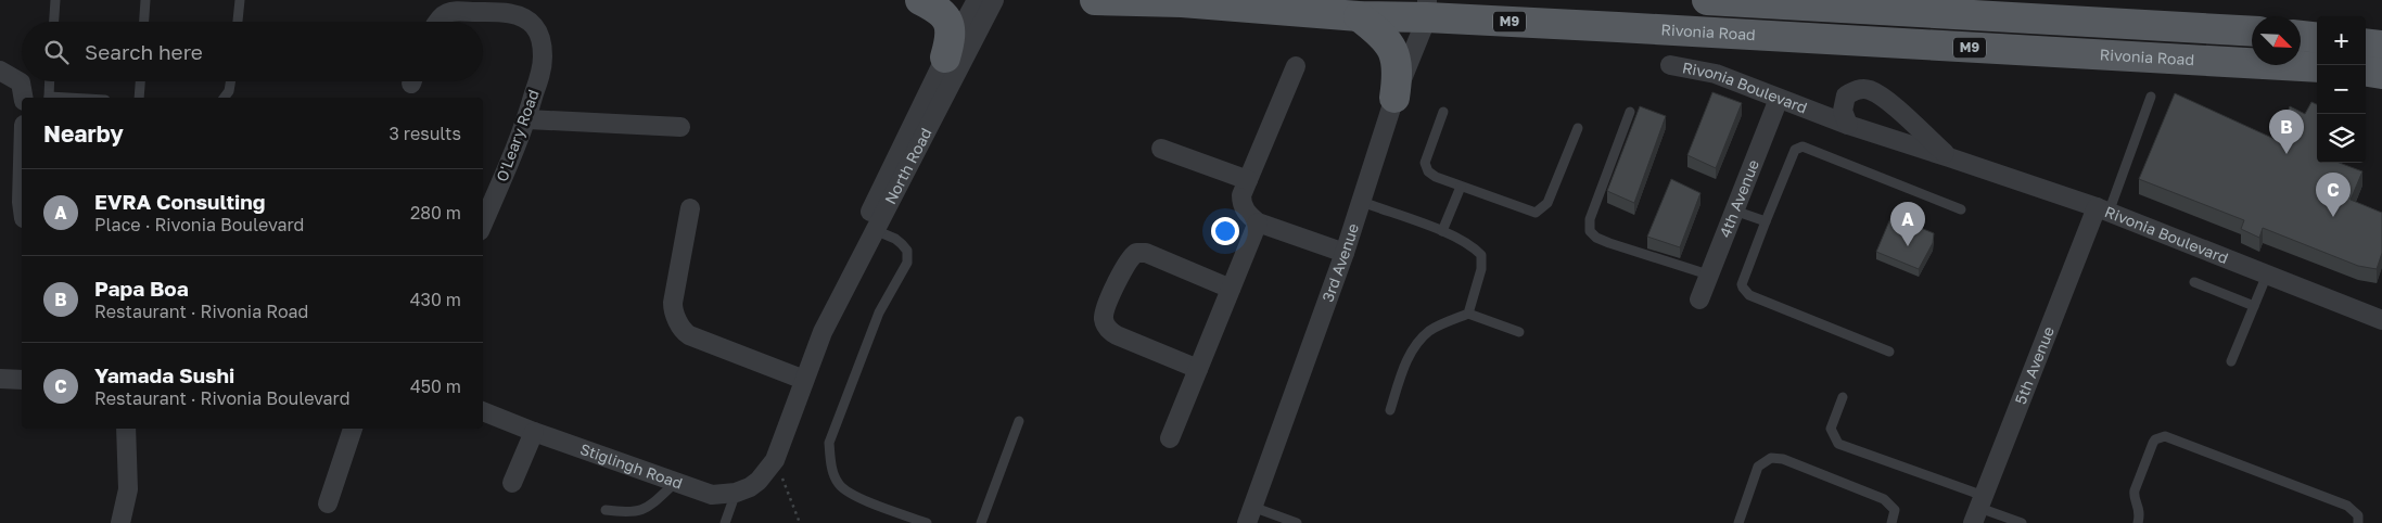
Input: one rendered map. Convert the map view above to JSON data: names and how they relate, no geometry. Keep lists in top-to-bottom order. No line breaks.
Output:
{"streets":{"main road":["M9","Rivonia Road"],"street":["Rivonia Boulevard","O'Leary Road","North Road","4th Avenue","3rd Avenue","5th Avenue","Stiglingh Road"]},"crossings":[["Rivonia Road","3rd Avenue"],["Rivonia Boulevard","4th Avenue"],["Rivonia Boulevard","5th Avenue"],["North Road","Stiglingh Road"]],"north":"bottom right","page":{"map_buttons":["+","−"],"search":"Search here","heading":["Nearby","3 results"],"pins":["B","C","A"],"list":[{"mark":"A","name":"EVRA Consulting","note":"Place · Rivonia Boulevard","value":"280 m"},{"mark":"B","name":"Papa Boa","note":"Restaurant · Rivonia Road","value":"430 m"},{"mark":"C","name":"Yamada Sushi","note":"Restaurant · Rivonia Boulevard","value":"450 m"}]}}
